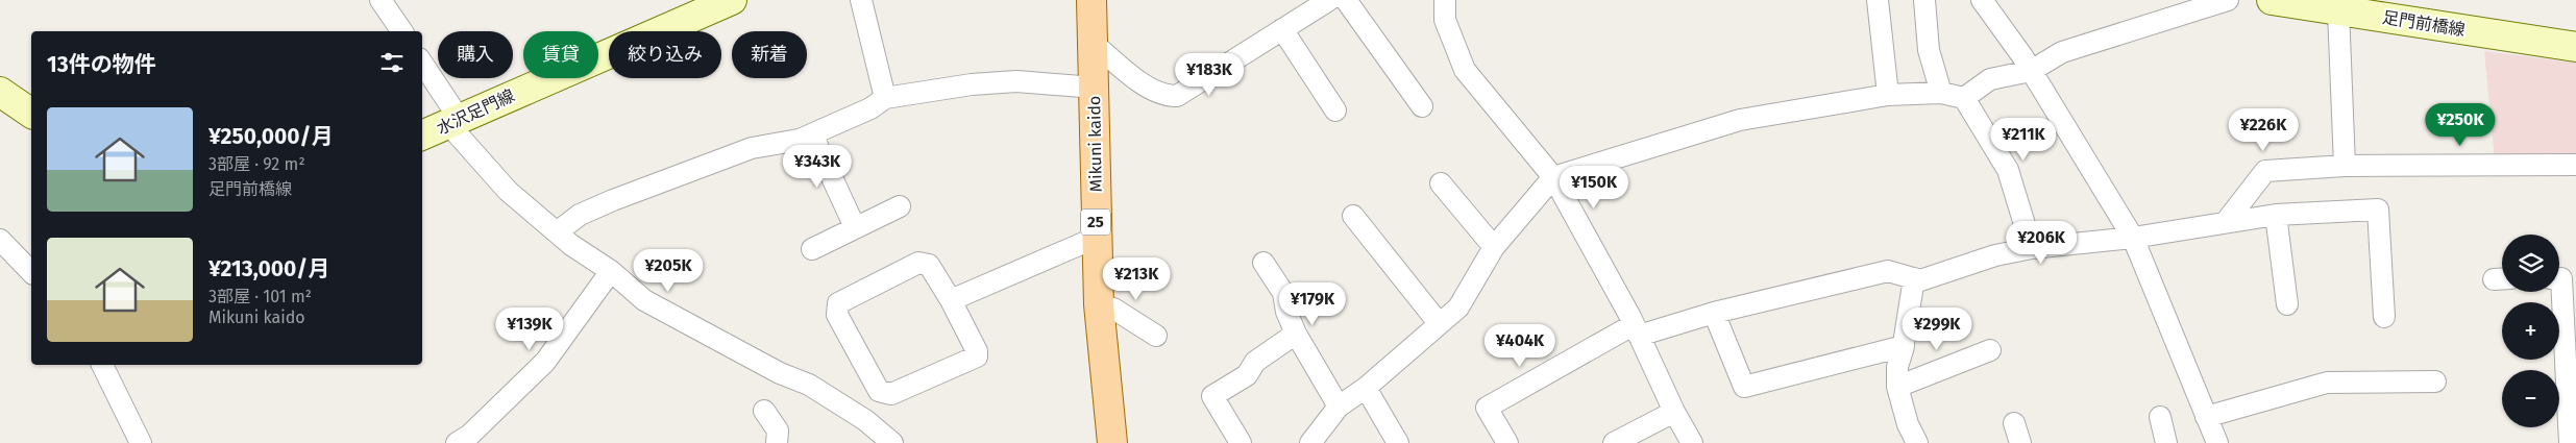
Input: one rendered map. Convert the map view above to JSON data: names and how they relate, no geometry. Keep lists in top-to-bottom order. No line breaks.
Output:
{"streets":{"main road":["足門前橋線","水沢足門線","Mikuni kaido","25"]},"page":{"chip":["購入","賃貸","絞り込み","新着"],"heading":"13件の物件","price":["¥183K","¥250K","¥226K","¥211K","¥343K","¥150K","¥206K","¥205K","¥213K","¥179K","¥139K","¥299K","¥404K"],"list":[{"name":"¥250,000/月","note":"3部屋 · 92 m² · 足門前橋線"},{"name":"¥213,000/月","note":"3部屋 · 101 m² · Mikuni kaido"}],"map_buttons":["+","−"]}}
